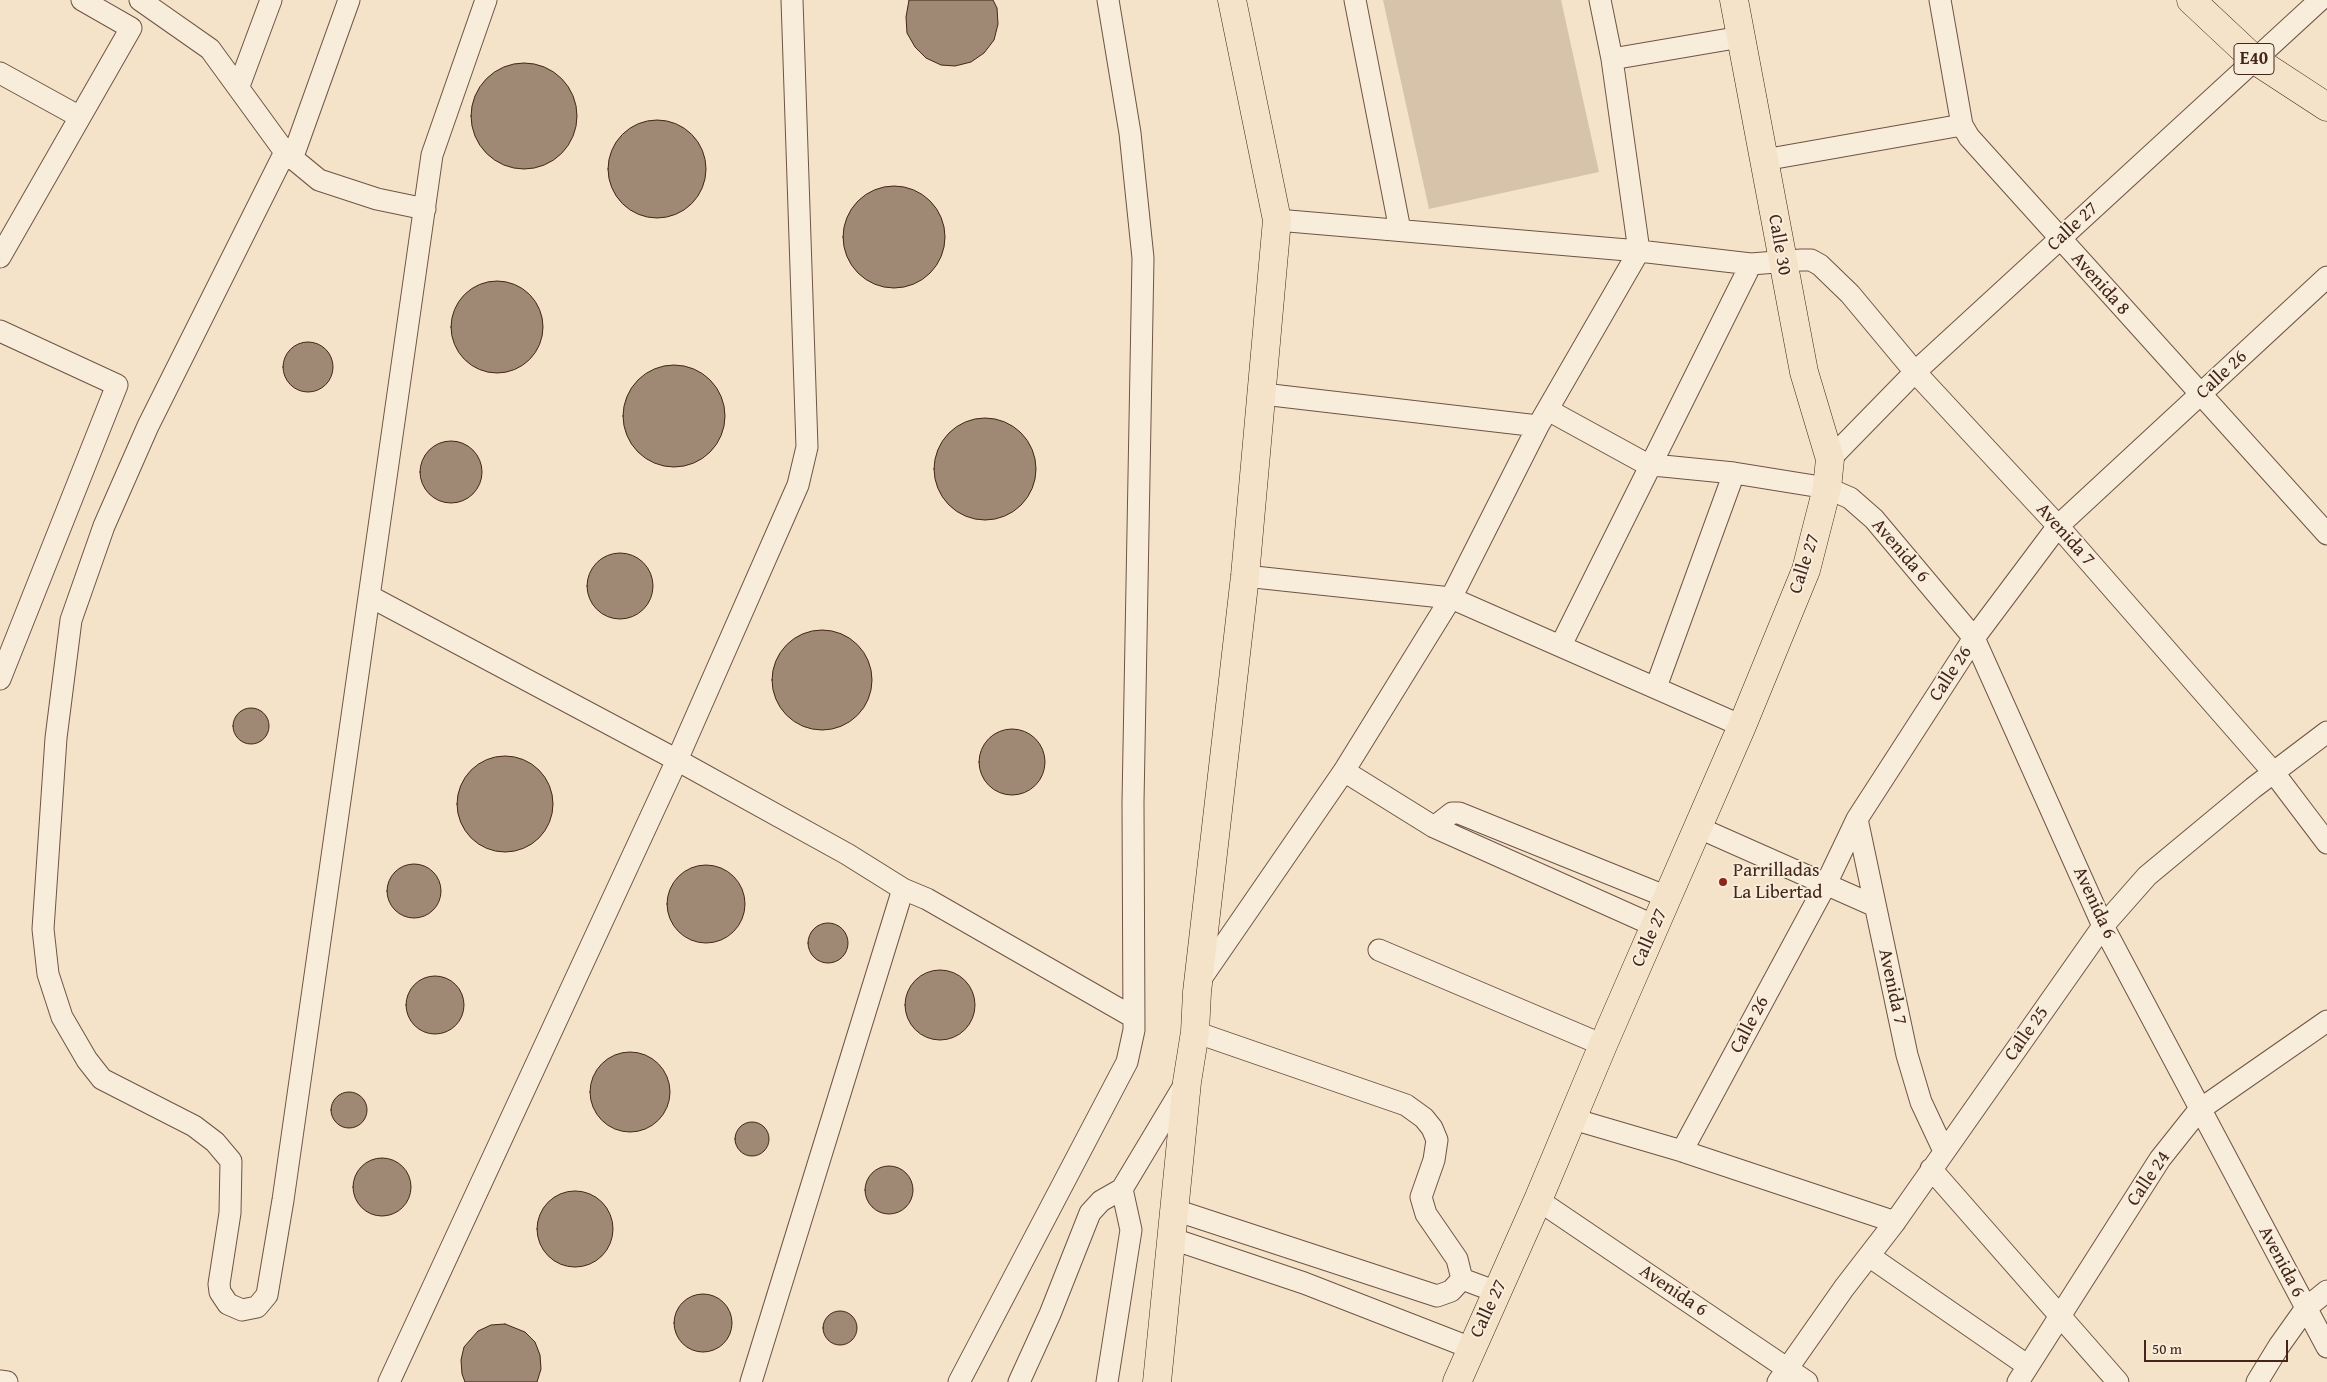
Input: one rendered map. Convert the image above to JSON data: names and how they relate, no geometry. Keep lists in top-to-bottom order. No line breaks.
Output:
{"streets":{"main road":["E40","Calle 27","Calle 30"],"street":["Avenida 8","Calle 26","Avenida 7","Avenida 6","Calle 25","Calle 24"]},"crossings":[["E40","Calle 27"],["Calle 27","Calle 30"],["Calle 27","Avenida 8"],["Calle 27","Avenida 7"],["Calle 27","Avenida 6"],["Calle 30","Avenida 7"],["Calle 30","Avenida 6"],["Avenida 8","Calle 26"],["Calle 26","Avenida 7"],["Calle 26","Avenida 6"],["Avenida 7","Calle 25"],["Avenida 6","Calle 25"],["Avenida 6","Calle 24"]],"places":["Parrilladas La Libertad"],"scale_bar":"50 m"}
